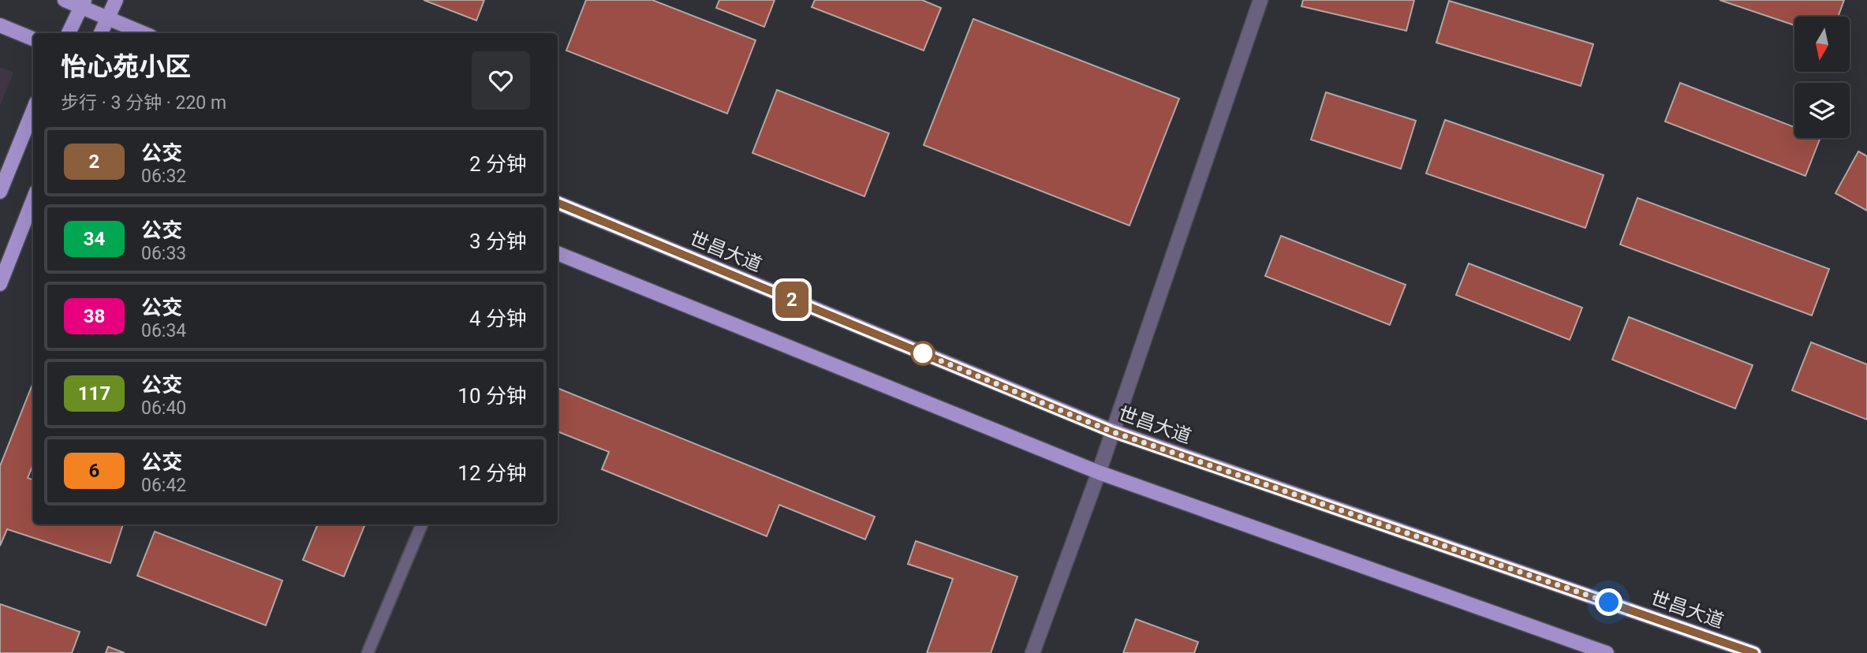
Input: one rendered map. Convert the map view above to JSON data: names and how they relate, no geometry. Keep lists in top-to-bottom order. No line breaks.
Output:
{"streets":{"main road":["世昌大道"]},"lines":["bus line 2"],"north":"bottom","page":{"on_map":"2","heading":["怡心苑小区","步行 · 3 分钟 · 220 m"],"list":[{"mark":"2","name":"公交","note":"06:32","value":"2 分钟"},{"mark":"34","name":"公交","note":"06:33","value":"3 分钟"},{"mark":"38","name":"公交","note":"06:34","value":"4 分钟"},{"mark":"117","name":"公交","note":"06:40","value":"10 分钟"},{"mark":"6","name":"公交","note":"06:42","value":"12 分钟"}]}}
